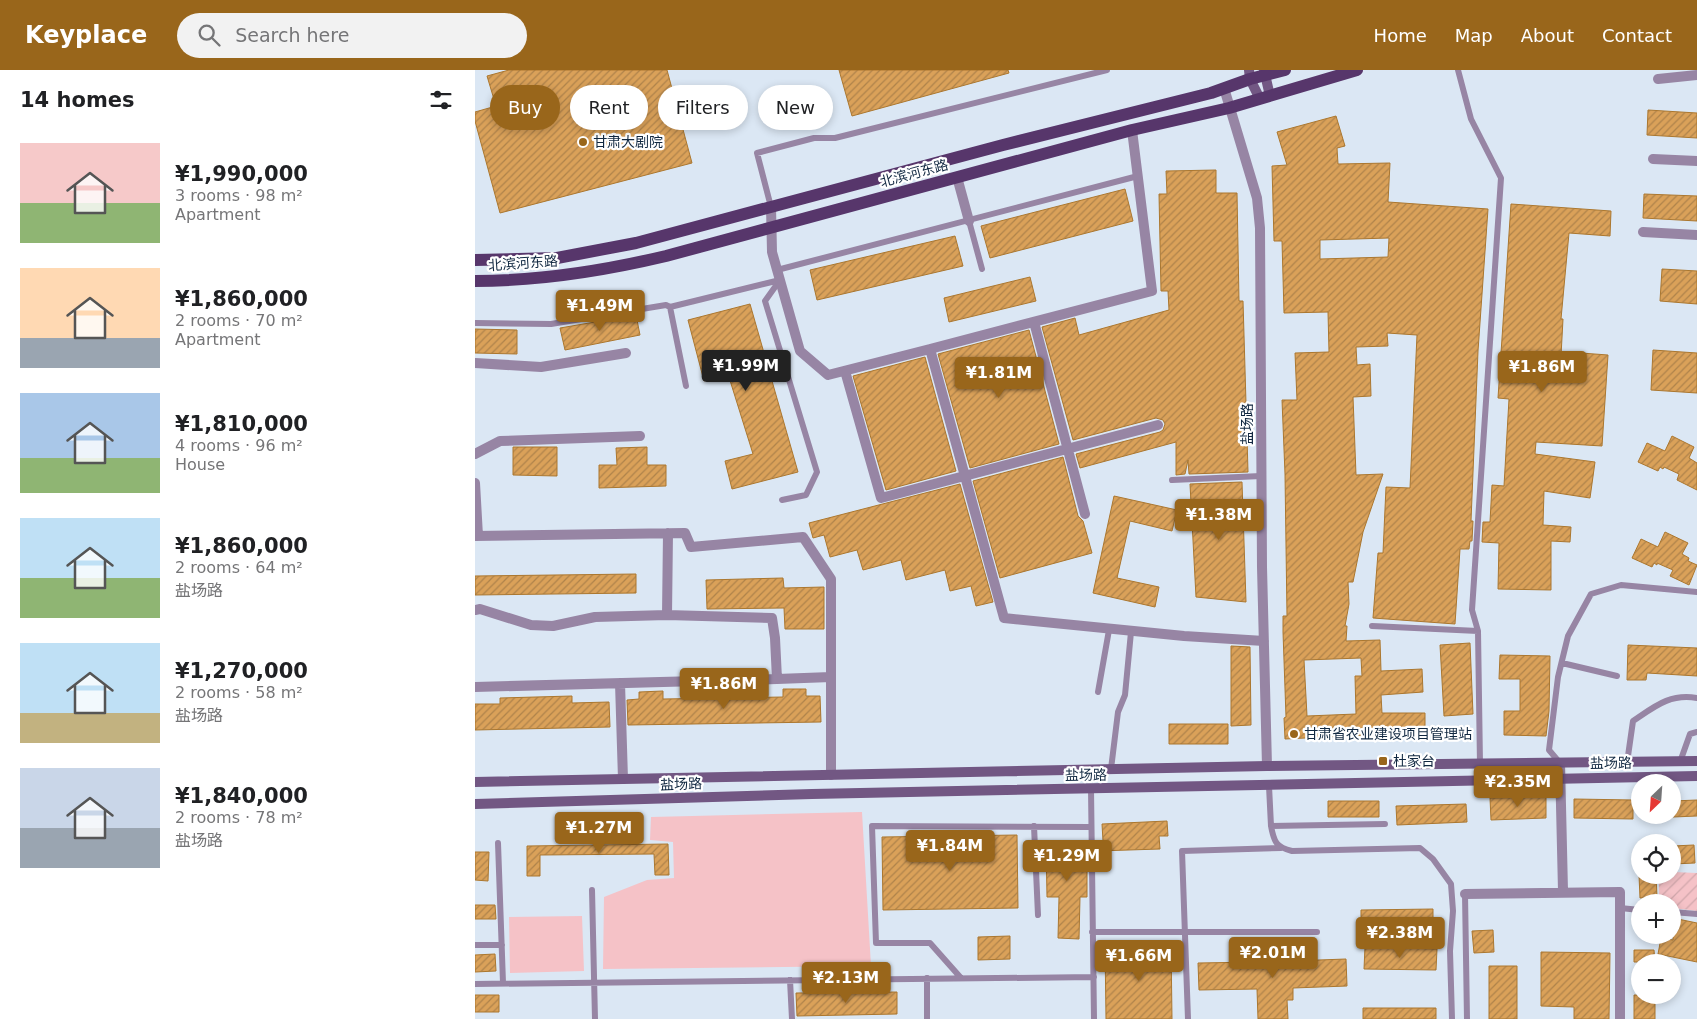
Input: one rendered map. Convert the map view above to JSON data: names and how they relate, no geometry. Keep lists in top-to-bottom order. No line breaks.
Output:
{"streets":{"main road":["北滨河东路","盐场路"]},"crossings":[["北滨河东路","盐场路"]],"places":{"other":["甘肃大剧院","甘肃省农业建设项目管理站"],"transit":["杜家台"]},"north":"bottom left","page":{"header":"Keyplace","search":"Search here","nav":["Home","Map","About","Contact"],"heading":"14 homes","chip":["Buy","Rent","Filters","New"],"list":[{"name":"¥1,990,000","note":"3 rooms · 98 m² · Apartment"},{"name":"¥1,860,000","note":"2 rooms · 70 m² · Apartment"},{"name":"¥1,810,000","note":"4 rooms · 96 m² · House"},{"name":"¥1,860,000","note":"2 rooms · 64 m² · 盐场路"},{"name":"¥1,270,000","note":"2 rooms · 58 m² · 盐场路"},{"name":"¥1,840,000","note":"2 rooms · 78 m² · 盐场路"}],"price":["¥1.49M","¥1.99M","¥1.86M","¥1.81M","¥1.38M","¥1.86M","¥2.35M","¥1.27M","¥1.84M","¥1.29M","¥2.38M","¥2.01M","¥1.66M","¥2.13M"],"map_buttons":["+","−"]}}
